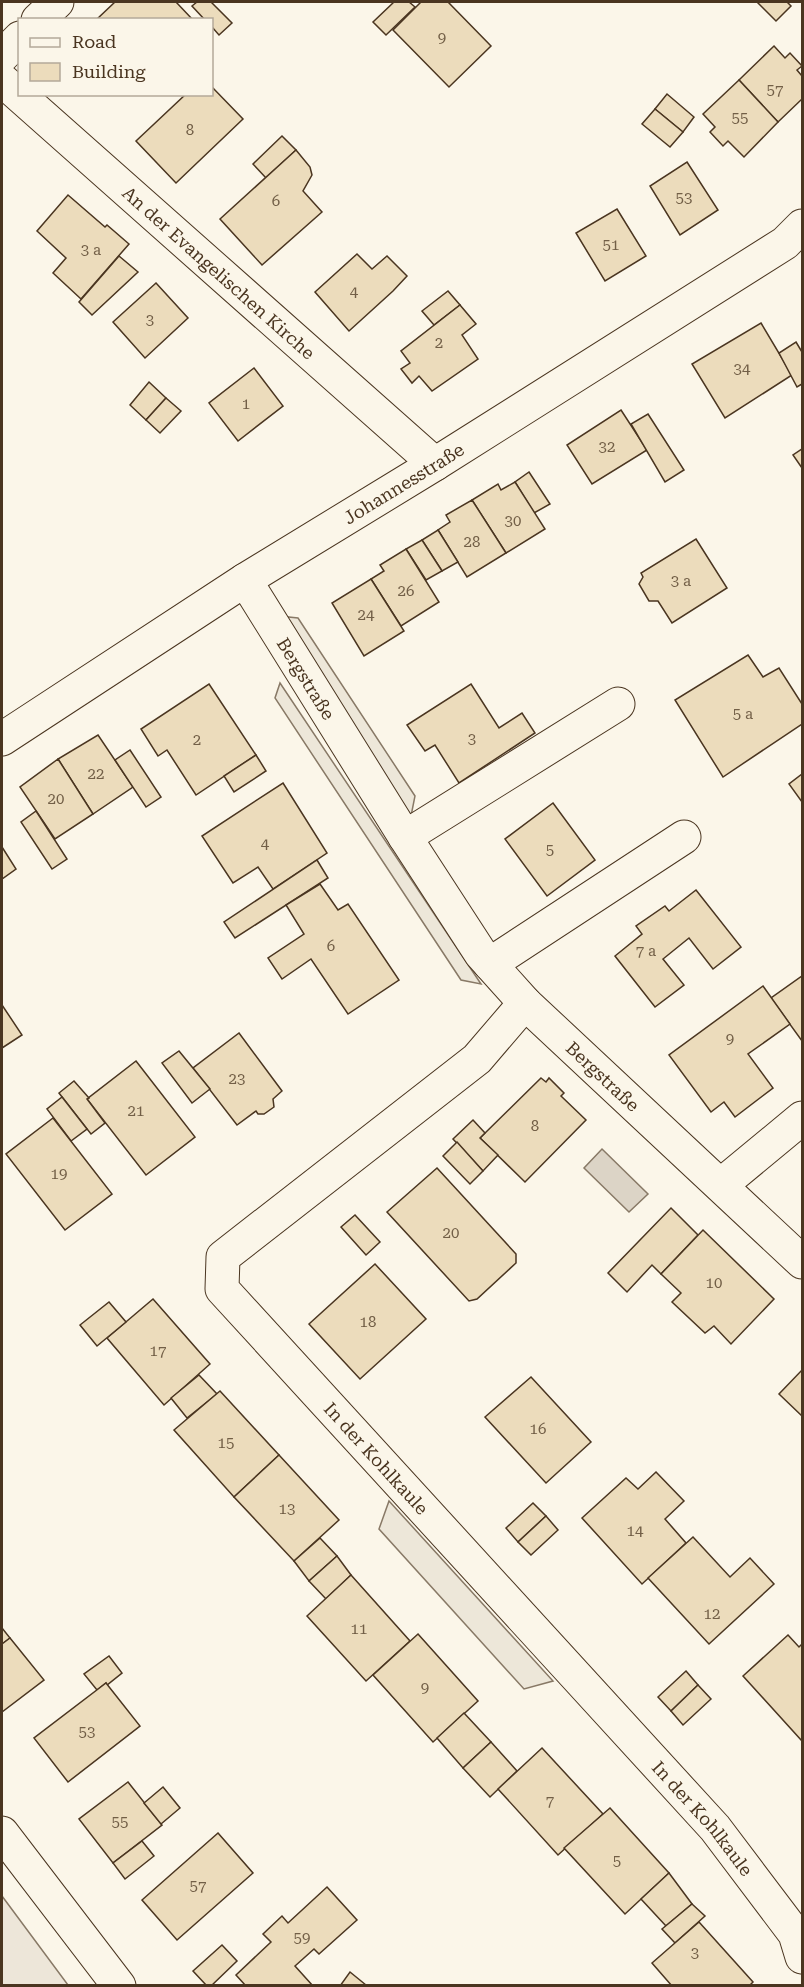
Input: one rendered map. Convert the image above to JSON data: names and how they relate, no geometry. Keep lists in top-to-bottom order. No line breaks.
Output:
{"streets":{"street":["An der Evangelischen Kirche","Johannesstraße","Bergstraße","In der Kohlkaule"]},"crossings":[["An der Evangelischen Kirche","Johannesstraße"],["Johannesstraße","Bergstraße"],["Bergstraße","In der Kohlkaule"]],"house_numbers":["9","57","55","8","53","6","51","3 a","4","3","2","34","1","32","30","28","3 a","26","24","5 a","3","2","22","20","4","5","6","7 a","9","23","21","8","19","20","10","18","17","16","15","13","14","12","11","9","53","7","55","5","57","59","3"],"legend":["Road","Building"]}
